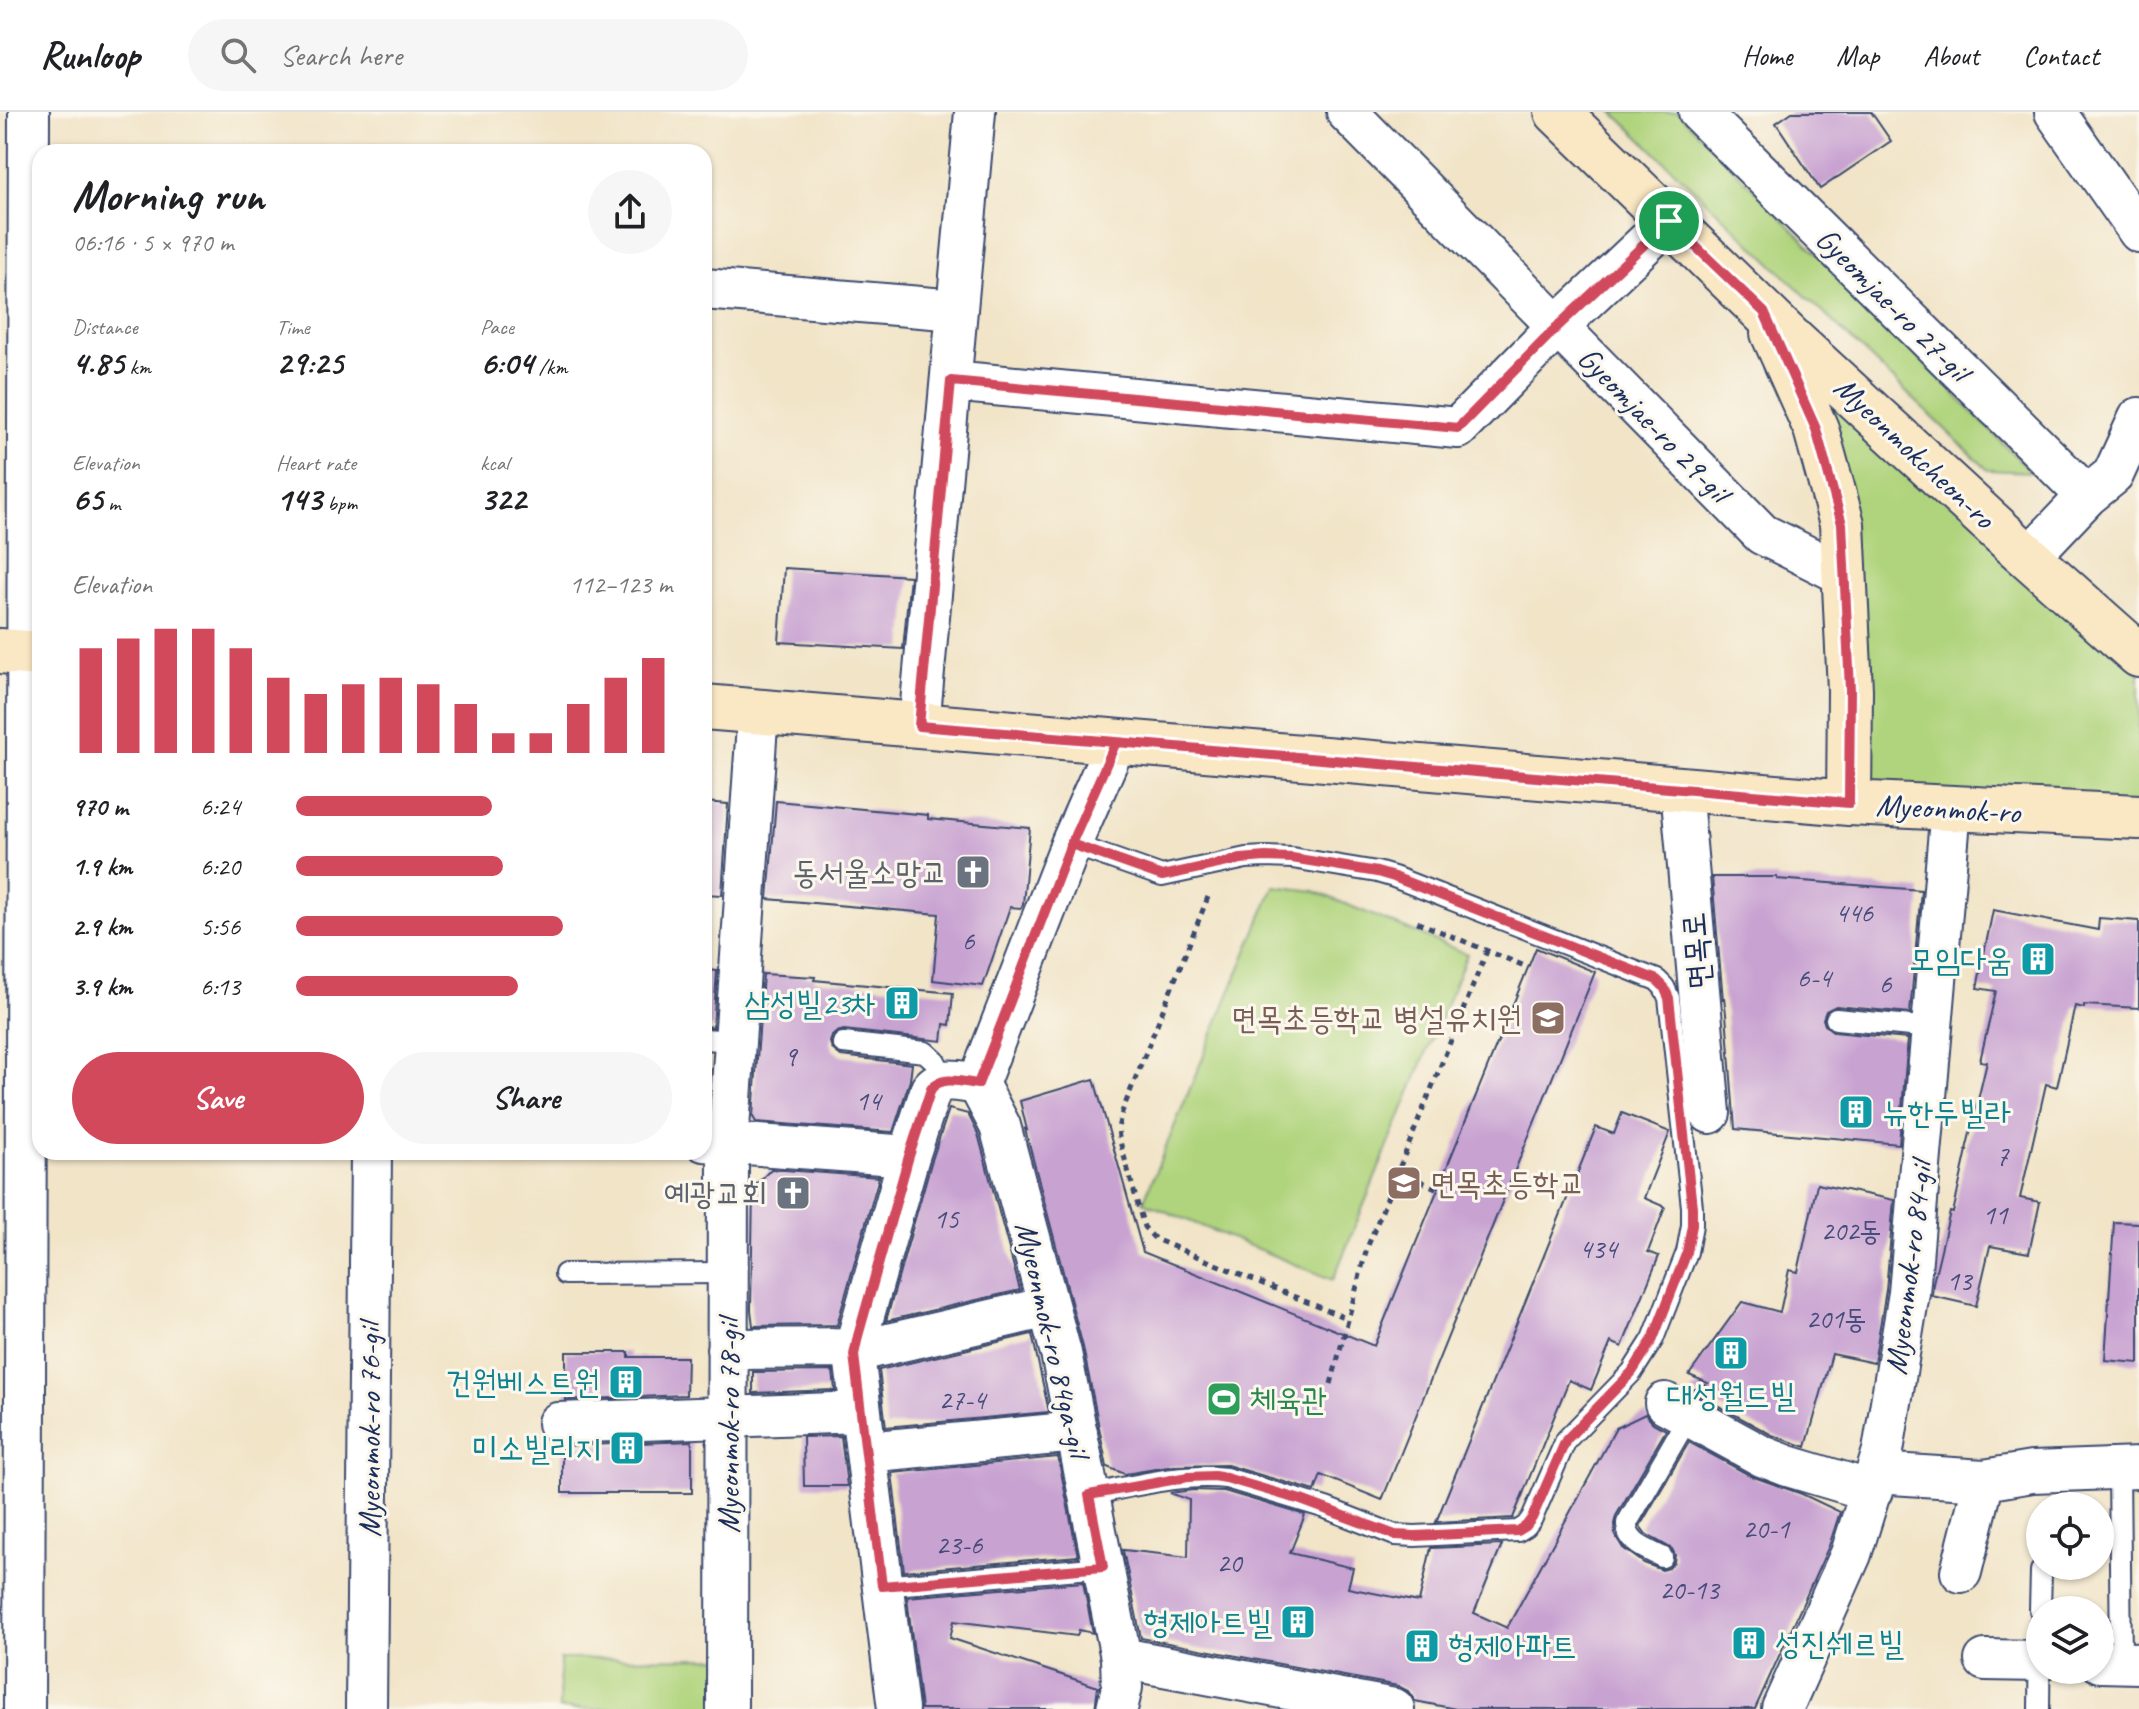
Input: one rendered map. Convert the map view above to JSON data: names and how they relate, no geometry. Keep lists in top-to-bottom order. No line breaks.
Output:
{"streets":{"main road":["Myeonmokcheon-ro","Myeonmok-ro"],"street":["Gyeomjae-ro 27-gil","Gyeomjae-ro 29-gil","면목로","Myeonmok-ro 84-gil","Myeonmok-ro 84ga-gil","Myeonmok-ro 78-gil","Myeonmok-ro 76-gil"]},"crossings":[["Myeonmok-ro","면목로"],["Myeonmok-ro","Myeonmok-ro 84-gil"],["Myeonmok-ro","Myeonmok-ro 78-gil"]],"places":{"church":["동서울소망교","예광교회"],"building":["모임다움","삼성빌23차","뉴한두빌라","대성월드빌","건원베스트원","미소빌리지","형제아트빌","성진쉐르빌","형제아파트"],"school or university":["면목초등학교 병설유치원","면목초등학교"],"sports":["체육관"]},"house_numbers":["446","6","6-4","6","9","14","7","11","15","202동","434","13","201동","27-4","20-1","23-6","20","20-13"],"page":{"header":"Runloop","search":"Search here","nav":["Home","Map","About","Contact"],"heading":["Morning run","06:16 · 5 × 970 m"],"stats":[["Distance","4.85 km"],["Time","29:25"],["Pace","6:04 /km"],["Elevation","65 m"],["Heart rate","143 bpm"],["kcal","322"]],"chart":["Elevation","112–123 m"],"list":[{"name":"970 m","note":"6:24"},{"name":"1.9 km","note":"6:20"},{"name":"2.9 km","note":"5:56"},{"name":"3.9 km","note":"6:13"}],"buttons":["Save","Share"]}}
